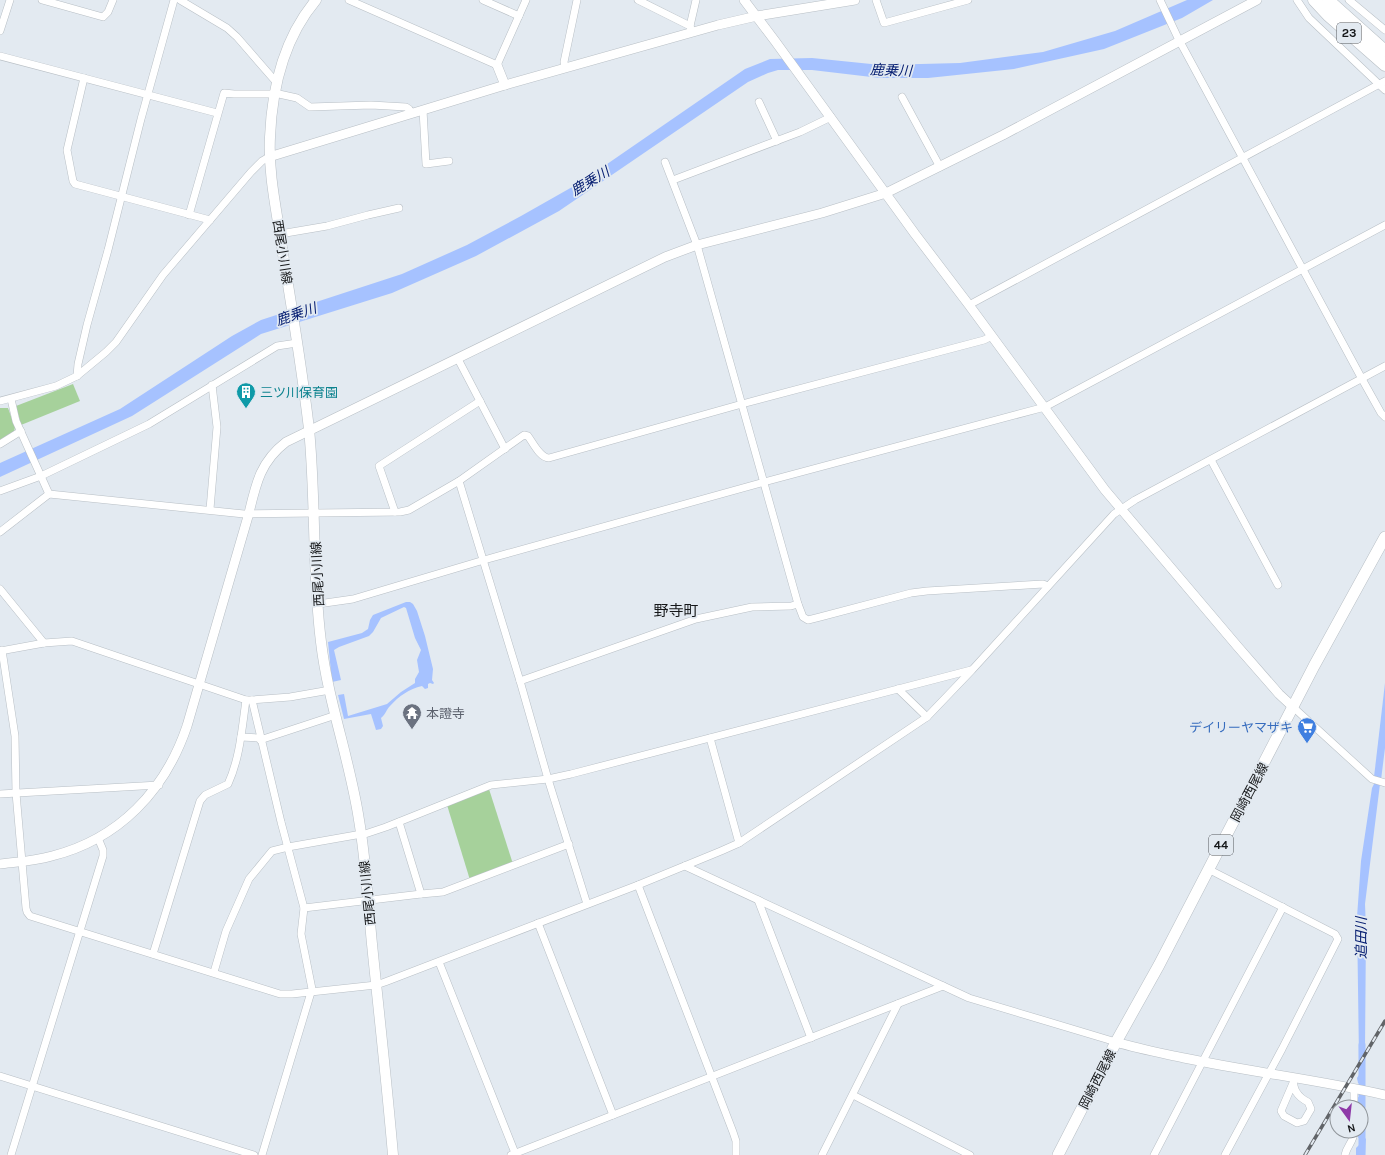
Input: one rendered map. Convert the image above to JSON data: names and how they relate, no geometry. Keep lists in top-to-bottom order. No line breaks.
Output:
{"streets":{"highway":["23"],"main road":["西尾小川線","岡崎西尾線","44"]},"districts":["野寺町"],"water":["鹿乗川","追田川"],"places":{"building":["三ツ川保育園"],"temple":["本證寺"],"supermarket":["デイリーヤマザキ"]},"north":"bottom"}
